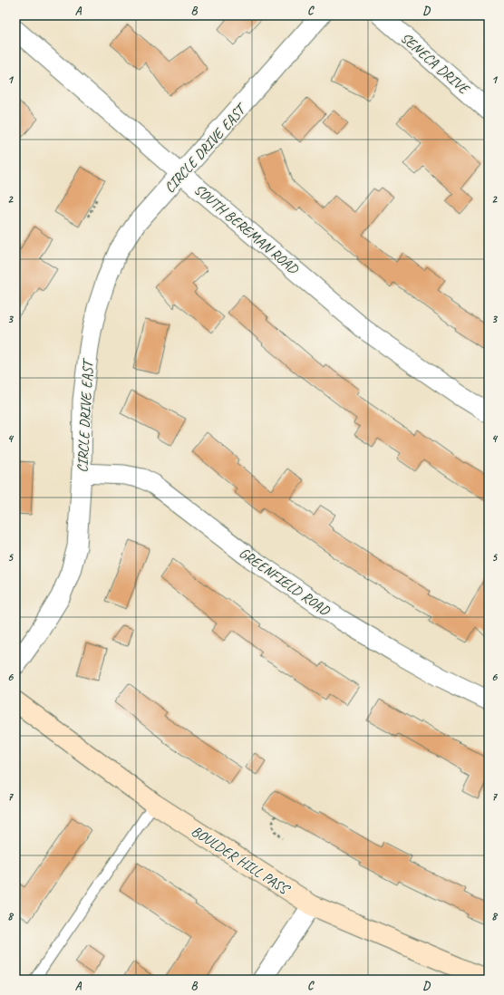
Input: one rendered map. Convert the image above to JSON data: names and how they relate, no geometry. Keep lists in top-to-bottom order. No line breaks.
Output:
{"streets":{"street":["SENECA DRIVE","CIRCLE DRIVE EAST","SOUTH BEREMAN ROAD","GREENFIELD ROAD","BOULDER HILL PASS"]},"crossings":[["CIRCLE DRIVE EAST","SOUTH BEREMAN ROAD"],["CIRCLE DRIVE EAST","GREENFIELD ROAD"]],"grid":{"columns":["A","B","C","D"],"rows":["1","2","3","4","5","6","7","8"]}}
